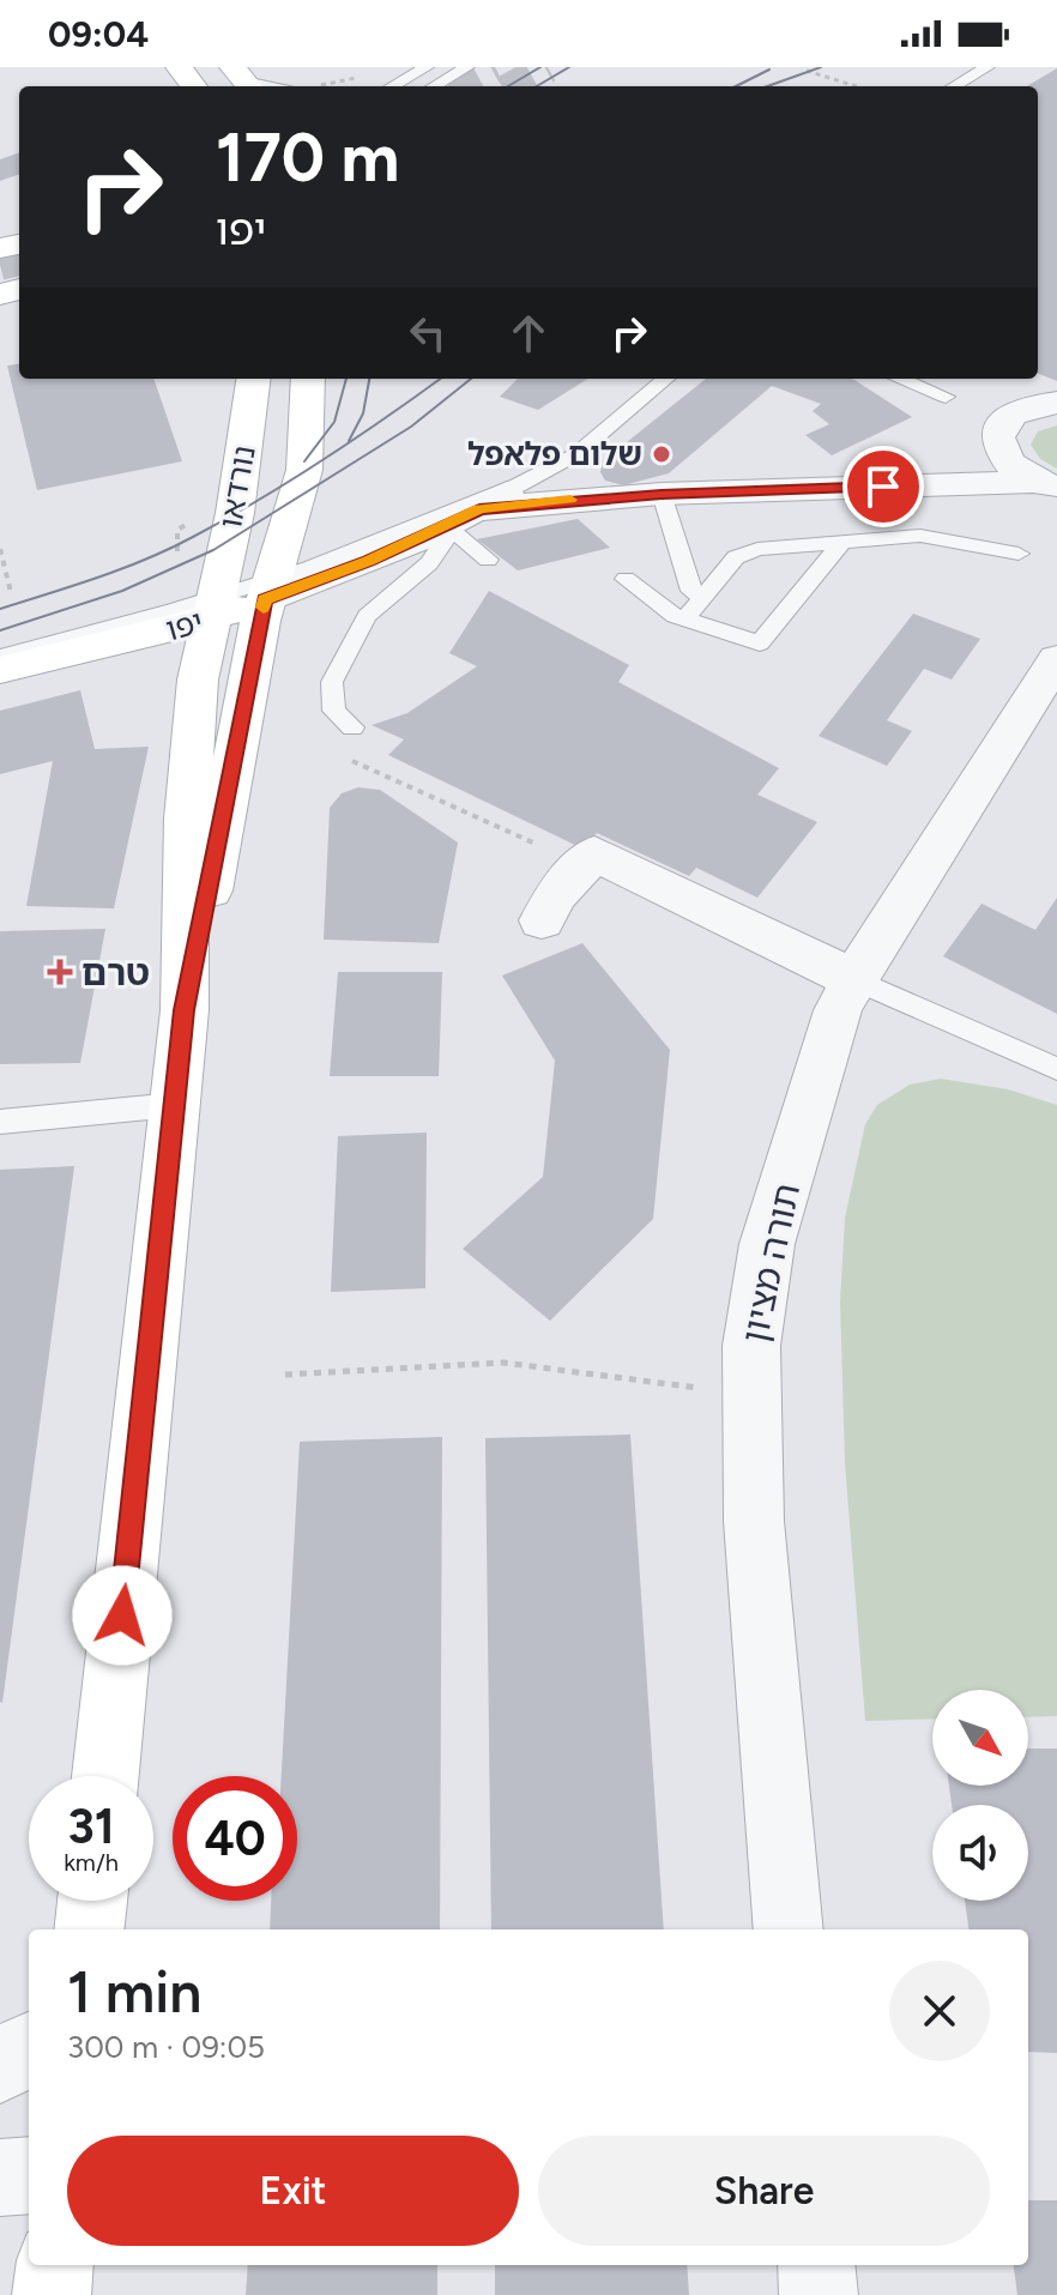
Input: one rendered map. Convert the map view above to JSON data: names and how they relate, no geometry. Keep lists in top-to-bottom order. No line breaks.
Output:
{"streets":{"street":["נורדאו","יפו","תורה מציון"]},"crossings":[["נורדאו","יפו"]],"places":{"other":["שלום פלאפל"],"health":["טרם"]},"north":"bottom right","page":{"status":"09:04","turn":["170 m","יפו"],"speed":"31 km/h","limit":"40","heading":["1 min","300 m · 09:05"],"buttons":["Exit","Share"]}}
